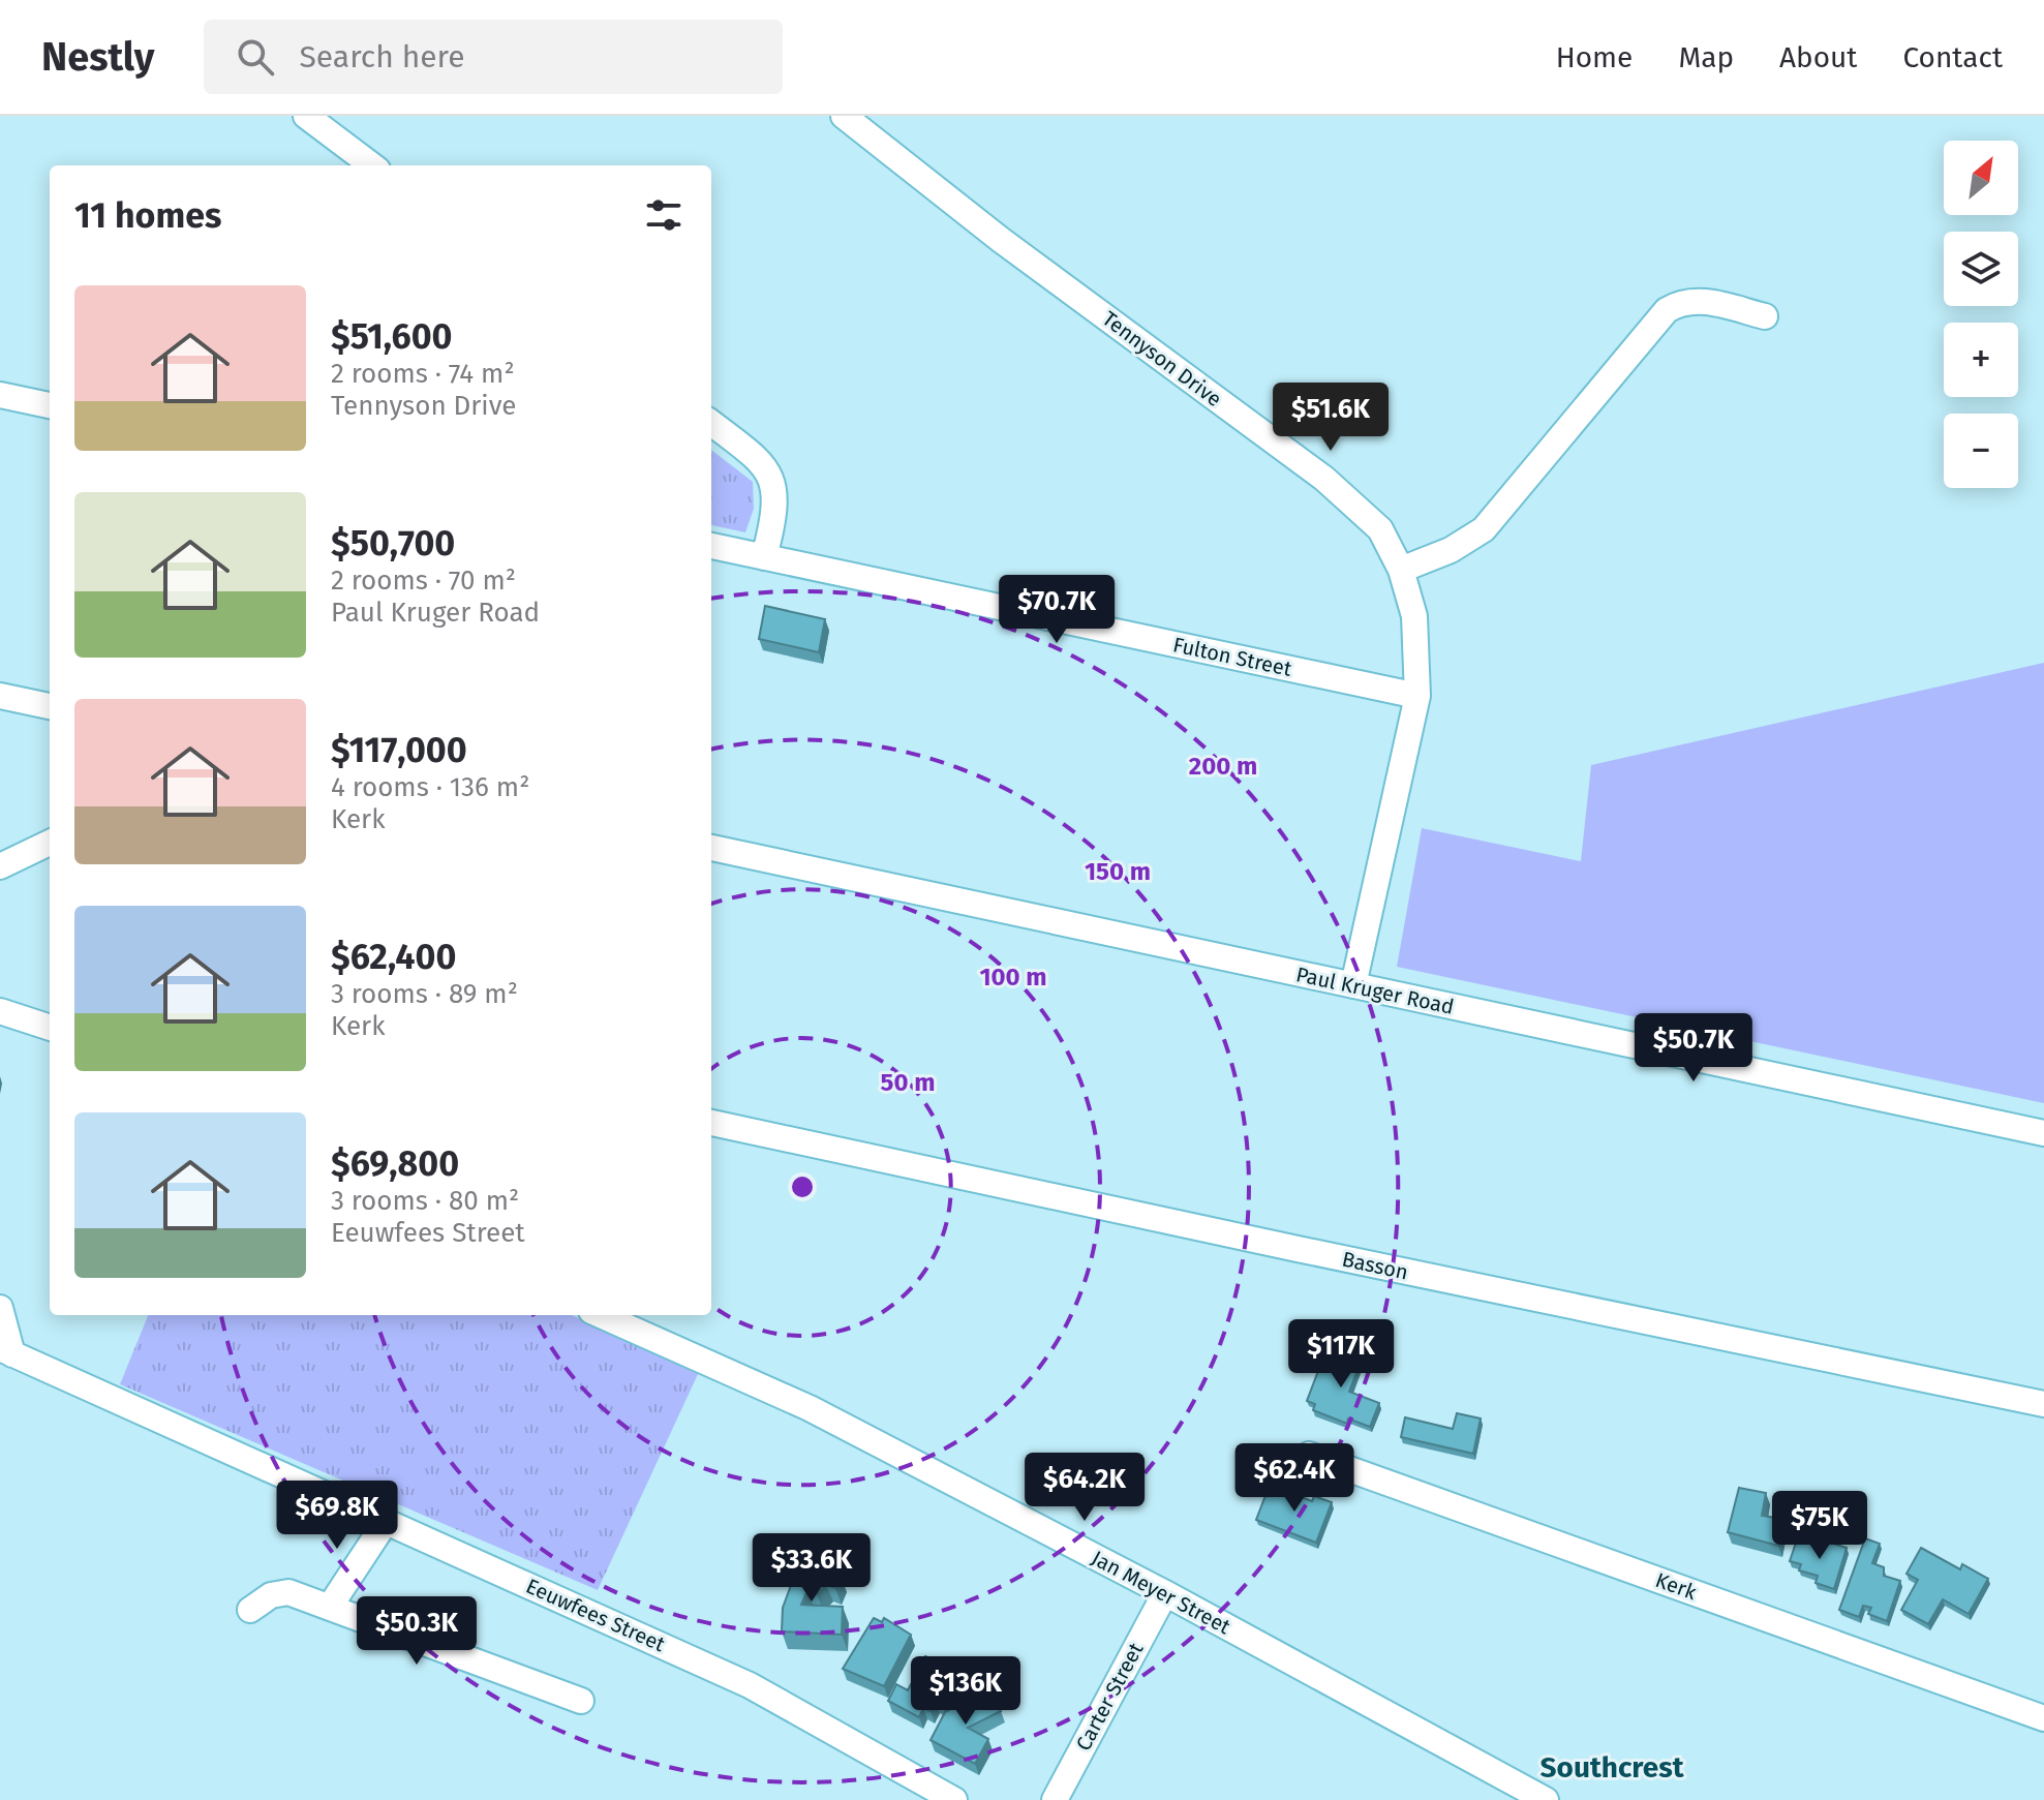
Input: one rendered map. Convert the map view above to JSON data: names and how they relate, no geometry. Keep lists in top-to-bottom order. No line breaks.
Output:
{"streets":{"street":["Tennyson Drive","Fulton Street","Paul Kruger Road","Basson","Kerk","Jan Meyer Street","Eeuwfees Street","Carter Street"]},"crossings":[["Tennyson Drive","Fulton Street"],["Tennyson Drive","Paul Kruger Road"],["Jan Meyer Street","Carter Street"]],"districts":["Southcrest"],"north":"top right","page":{"header":"Nestly","search":"Search here","nav":["Home","Map","About","Contact"],"map_buttons":["+","−"],"heading":"11 homes","list":[{"name":"$51,600","note":"2 rooms · 74 m² · Tennyson Drive"},{"name":"$50,700","note":"2 rooms · 70 m² · Paul Kruger Road"},{"name":"$117,000","note":"4 rooms · 136 m² · Kerk"},{"name":"$62,400","note":"3 rooms · 89 m² · Kerk"},{"name":"$69,800","note":"3 rooms · 80 m² · Eeuwfees Street"}],"price":["$51.6K","$70.7K","$50.7K","$117K","$62.4K","$64.2K","$69.8K","$75K","$33.6K","$50.3K","$136K"]},"rings":["200 m","150 m","100 m","50 m"]}
